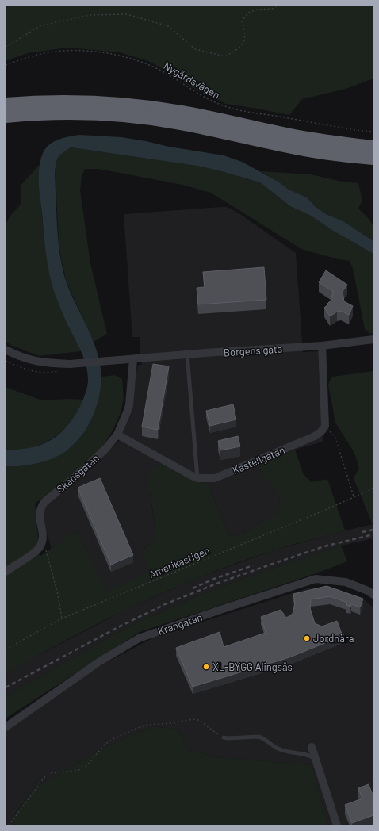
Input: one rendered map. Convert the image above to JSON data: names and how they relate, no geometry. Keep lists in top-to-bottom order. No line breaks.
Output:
{"streets":{"street":["Borgens gata","Kastellgatan","Skansgatan","Krangatan"],"path":["Nygårdsvägen","Amerikastigen"]},"crossings":[["Borgens gata","Skansgatan"],["Kastellgatan","Skansgatan"]],"places":["Jordnära","XL-BYGG Alingsås"]}
